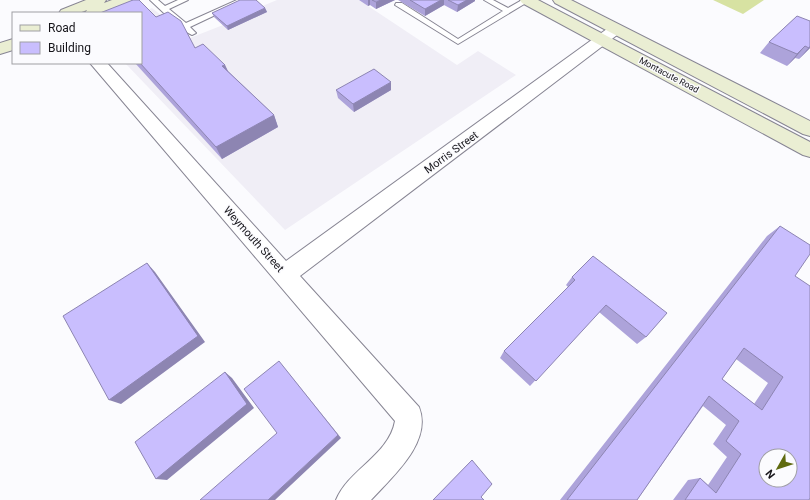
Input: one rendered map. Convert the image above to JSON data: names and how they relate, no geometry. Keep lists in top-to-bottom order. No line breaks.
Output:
{"streets":{"main road":["Montacute Road"],"street":["Morris Street","Weymouth Street"]},"crossings":[["Montacute Road","Morris Street"],["Morris Street","Weymouth Street"]],"legend":["Road","Building"],"north":"bottom left"}
